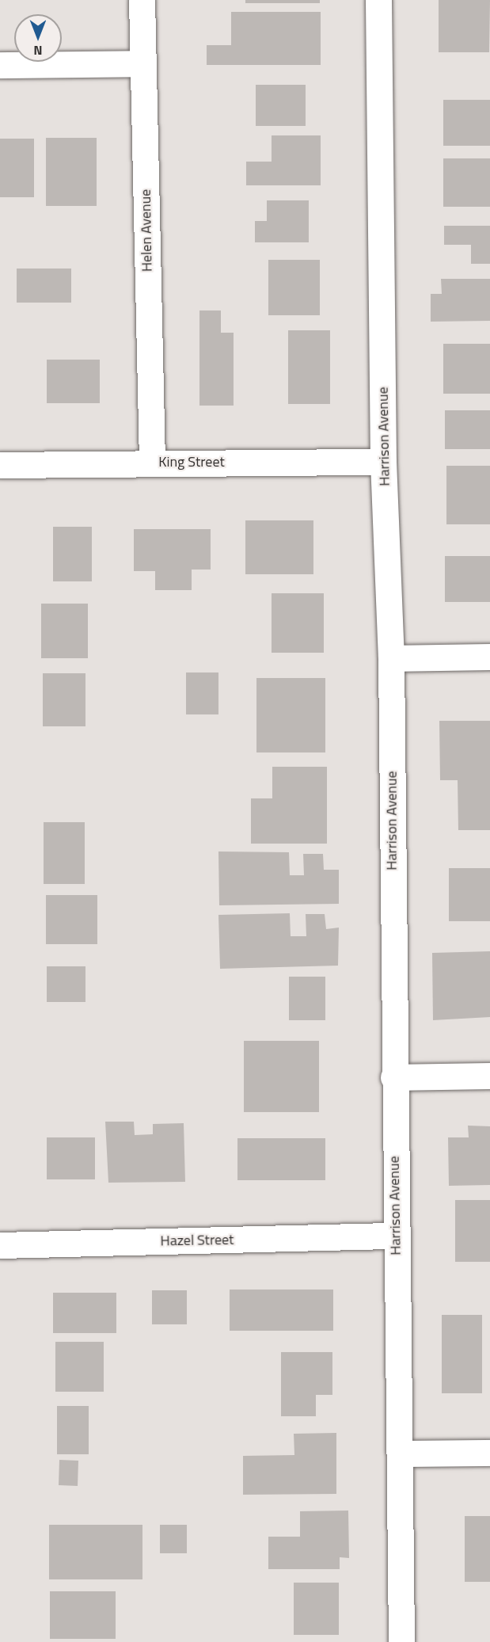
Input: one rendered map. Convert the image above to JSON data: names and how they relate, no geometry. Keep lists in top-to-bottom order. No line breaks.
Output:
{"streets":{"street":["Helen Avenue","Harrison Avenue","King Street","Hazel Street"]},"crossings":[["Helen Avenue","King Street"],["Harrison Avenue","King Street"],["Harrison Avenue","Hazel Street"]],"north":"bottom"}
